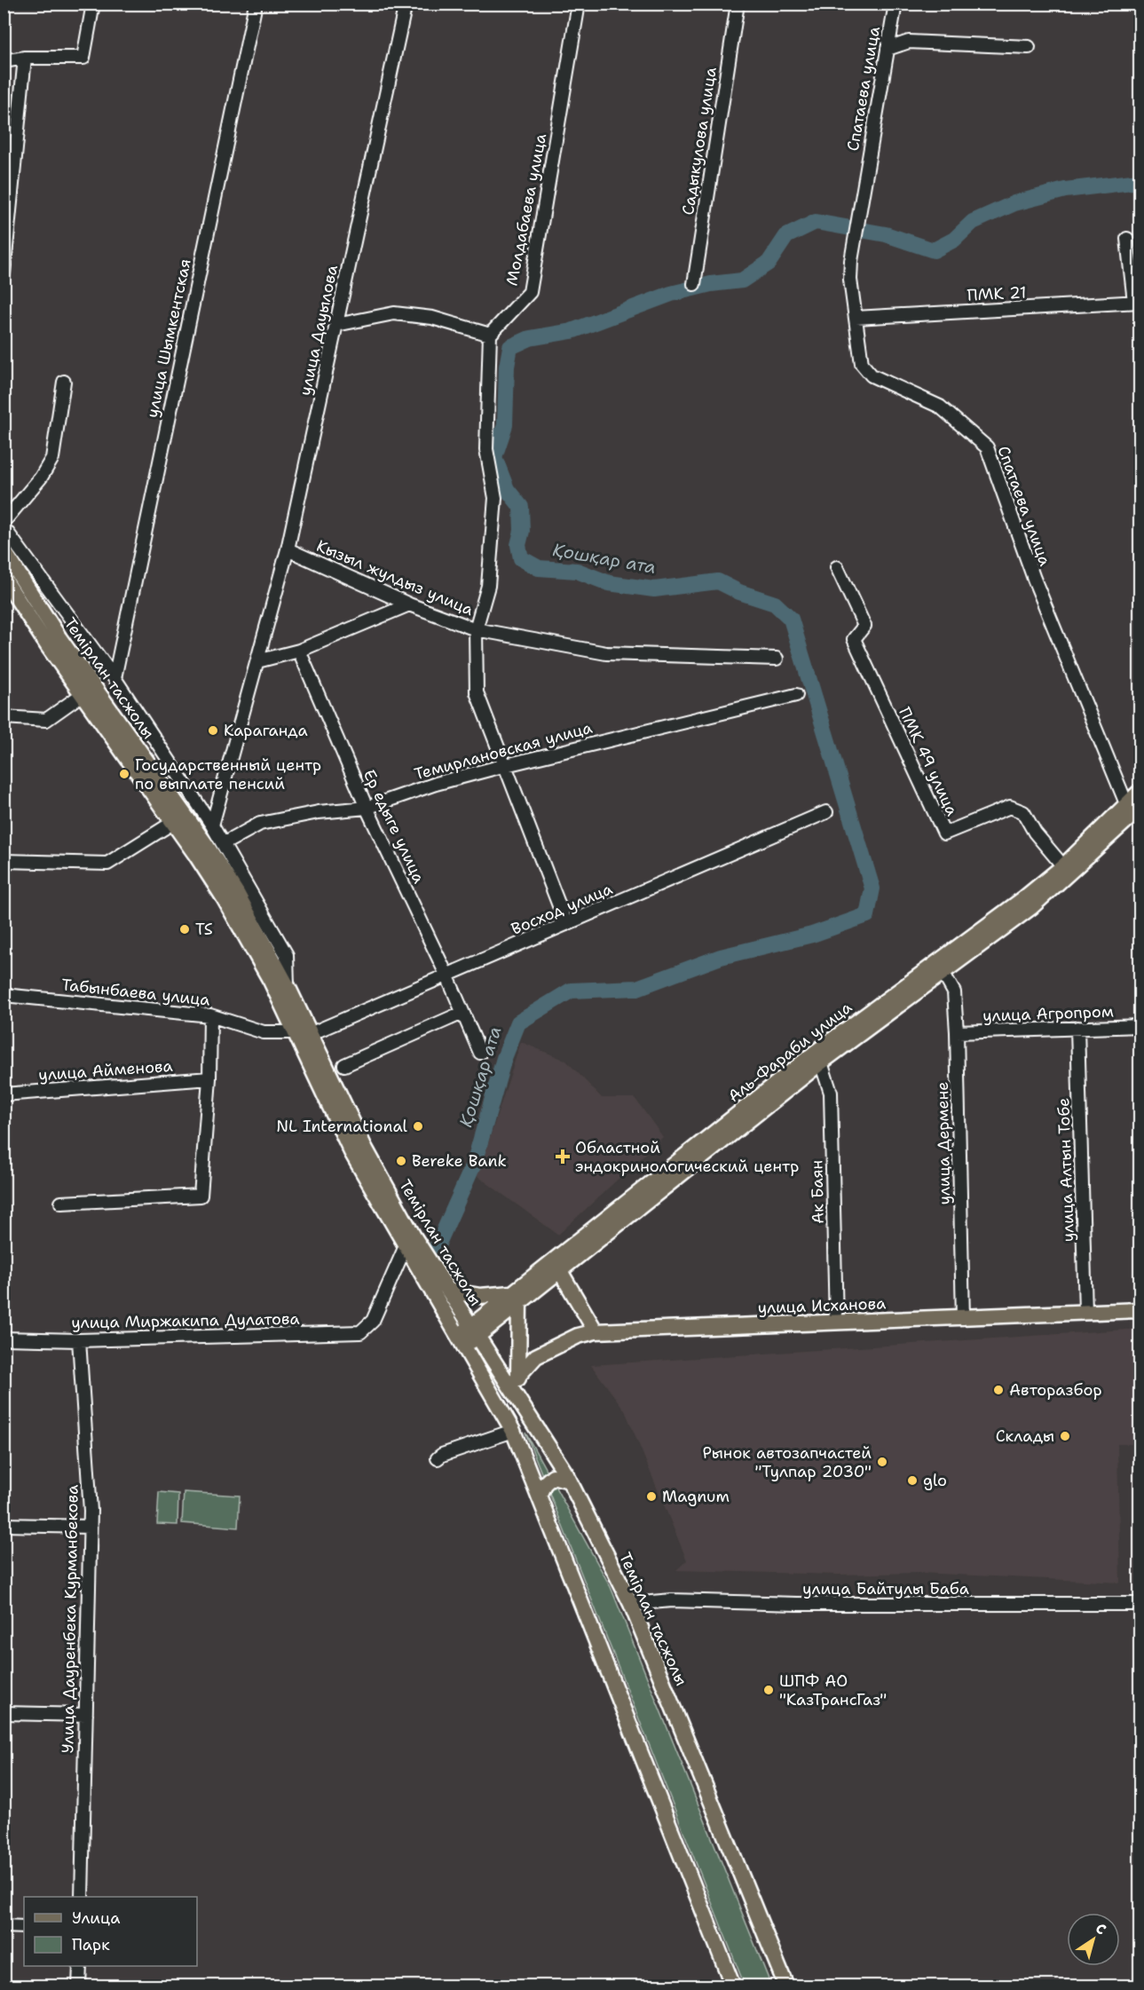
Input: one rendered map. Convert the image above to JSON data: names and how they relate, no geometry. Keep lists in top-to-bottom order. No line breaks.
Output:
{"streets":{"main road":["Темірлан тасжолы","Аль-Фараби улица","улица Исханова"],"street":["Спатаева улица","Садыкулова улица","Молдабаева улица","ПМК 21","улица Дауылова","улица Шымкентская","Кызыл жулдыз улица","Темирлановская улица","ПМК 49 улица","Ер едыге улица","Восход улица","Табынбаева улица","улица Агропром","улица Айменова","улица Дермене","улица Алтын Тобе","Ак Баян","улица Миржакипа Дулатова","улица Байтулы Баба","Улица Дауренбека Курманбекова"]},"crossings":[["Спатаева улица","ПМК 21"],["Спатаева улица","Аль-Фараби улица"],["улица Дауылова","Кызыл жулдыз улица"],["Темірлан тасжолы","Восход улица"],["Темірлан тасжолы","Табынбаева улица"],["Темірлан тасжолы","Аль-Фараби улица"],["Темірлан тасжолы","улица Миржакипа Дулатова"],["Темірлан тасжолы","улица Байтулы Баба"],["Темирлановская улица","Ер едыге улица"],["ПМК 49 улица","Аль-Фараби улица"],["Ер едыге улица","Восход улица"],["улица Агропром","улица Дермене"],["улица Агропром","улица Алтын Тобе"],["Аль-Фараби улица","улица Дермене"],["Аль-Фараби улица","Ак Баян"],["улица Дермене","улица Исханова"],["улица Алтын Тобе","улица Исханова"],["Ак Баян","улица Исханова"],["улица Миржакипа Дулатова","Улица Дауренбека Курманбекова"]],"water":["Қошқар ата"],"places":{"other":["Караганда","Государственный центр по выплате пенсий","TS","NL International","Bereke Bank","Авторазбор","Склады","Рынок автозапчастей \"Тулпар 2030\"","glo","Magnum","ШПФ АО \"КазТрансГаз\""],"health":["Областной эндокринологический центр"]},"legend":["Улица","Парк"],"north":"top right"}
